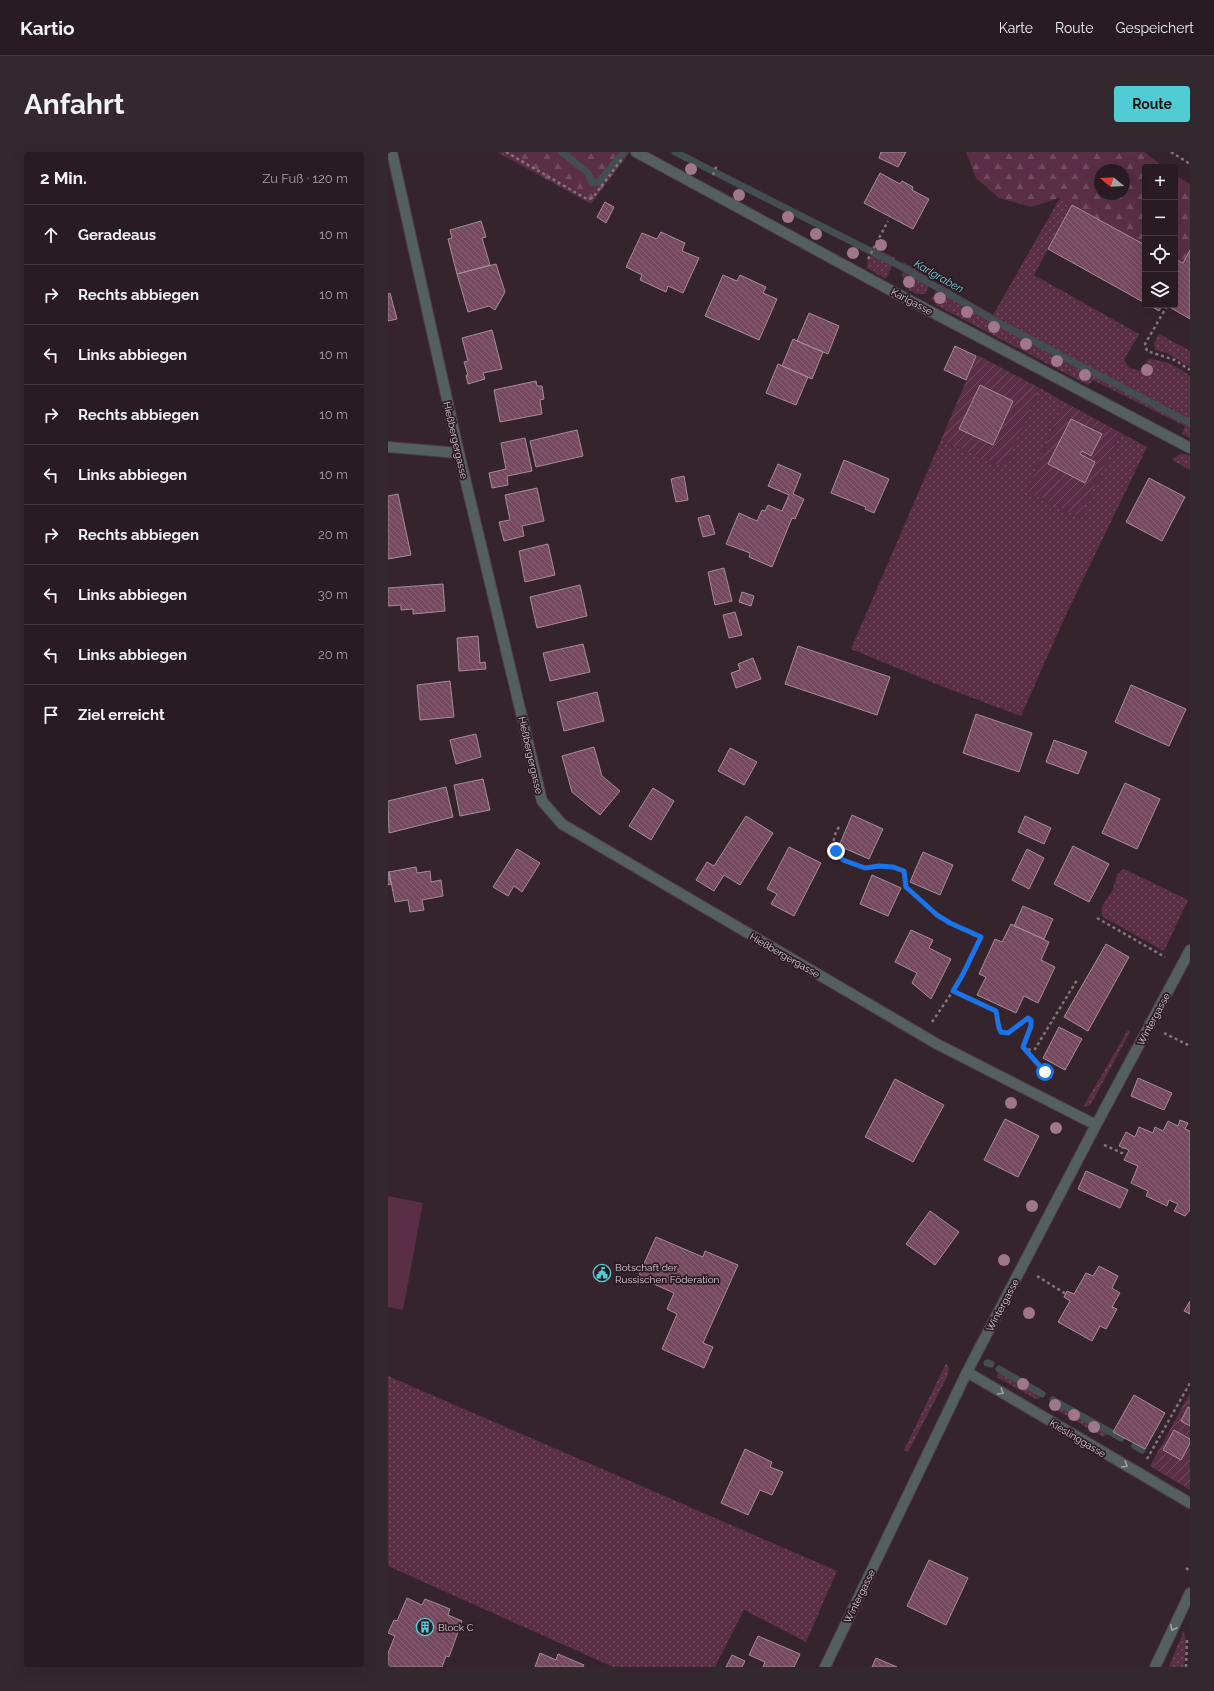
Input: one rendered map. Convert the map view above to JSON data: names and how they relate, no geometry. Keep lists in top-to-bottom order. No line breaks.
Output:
{"streets":{"street":["Karlgasse","Hießbergergasse","Wintergasse","Kieslinggasse"]},"crossings":[["Hießbergergasse","Wintergasse"],["Wintergasse","Kieslinggasse"]],"one_way":["Kieslinggasse"],"water":["Karlgraben"],"places":{"public building":["Botschaft der Russischen Föderation"],"building":["Block C"]},"north":"left","page":{"header":"Kartio","nav":["Karte","Route","Gespeichert"],"buttons":"Route","title":"Anfahrt","heading":["2 Min.","Zu Fuß · 120 m"],"map_buttons":["+","−"],"list":[["Geradeaus","10 m"],["Rechts abbiegen","10 m"],["Links abbiegen","10 m"],["Rechts abbiegen","10 m"],["Links abbiegen","10 m"],["Rechts abbiegen","20 m"],["Links abbiegen","30 m"],["Links abbiegen","20 m"],"Ziel erreicht"]}}
